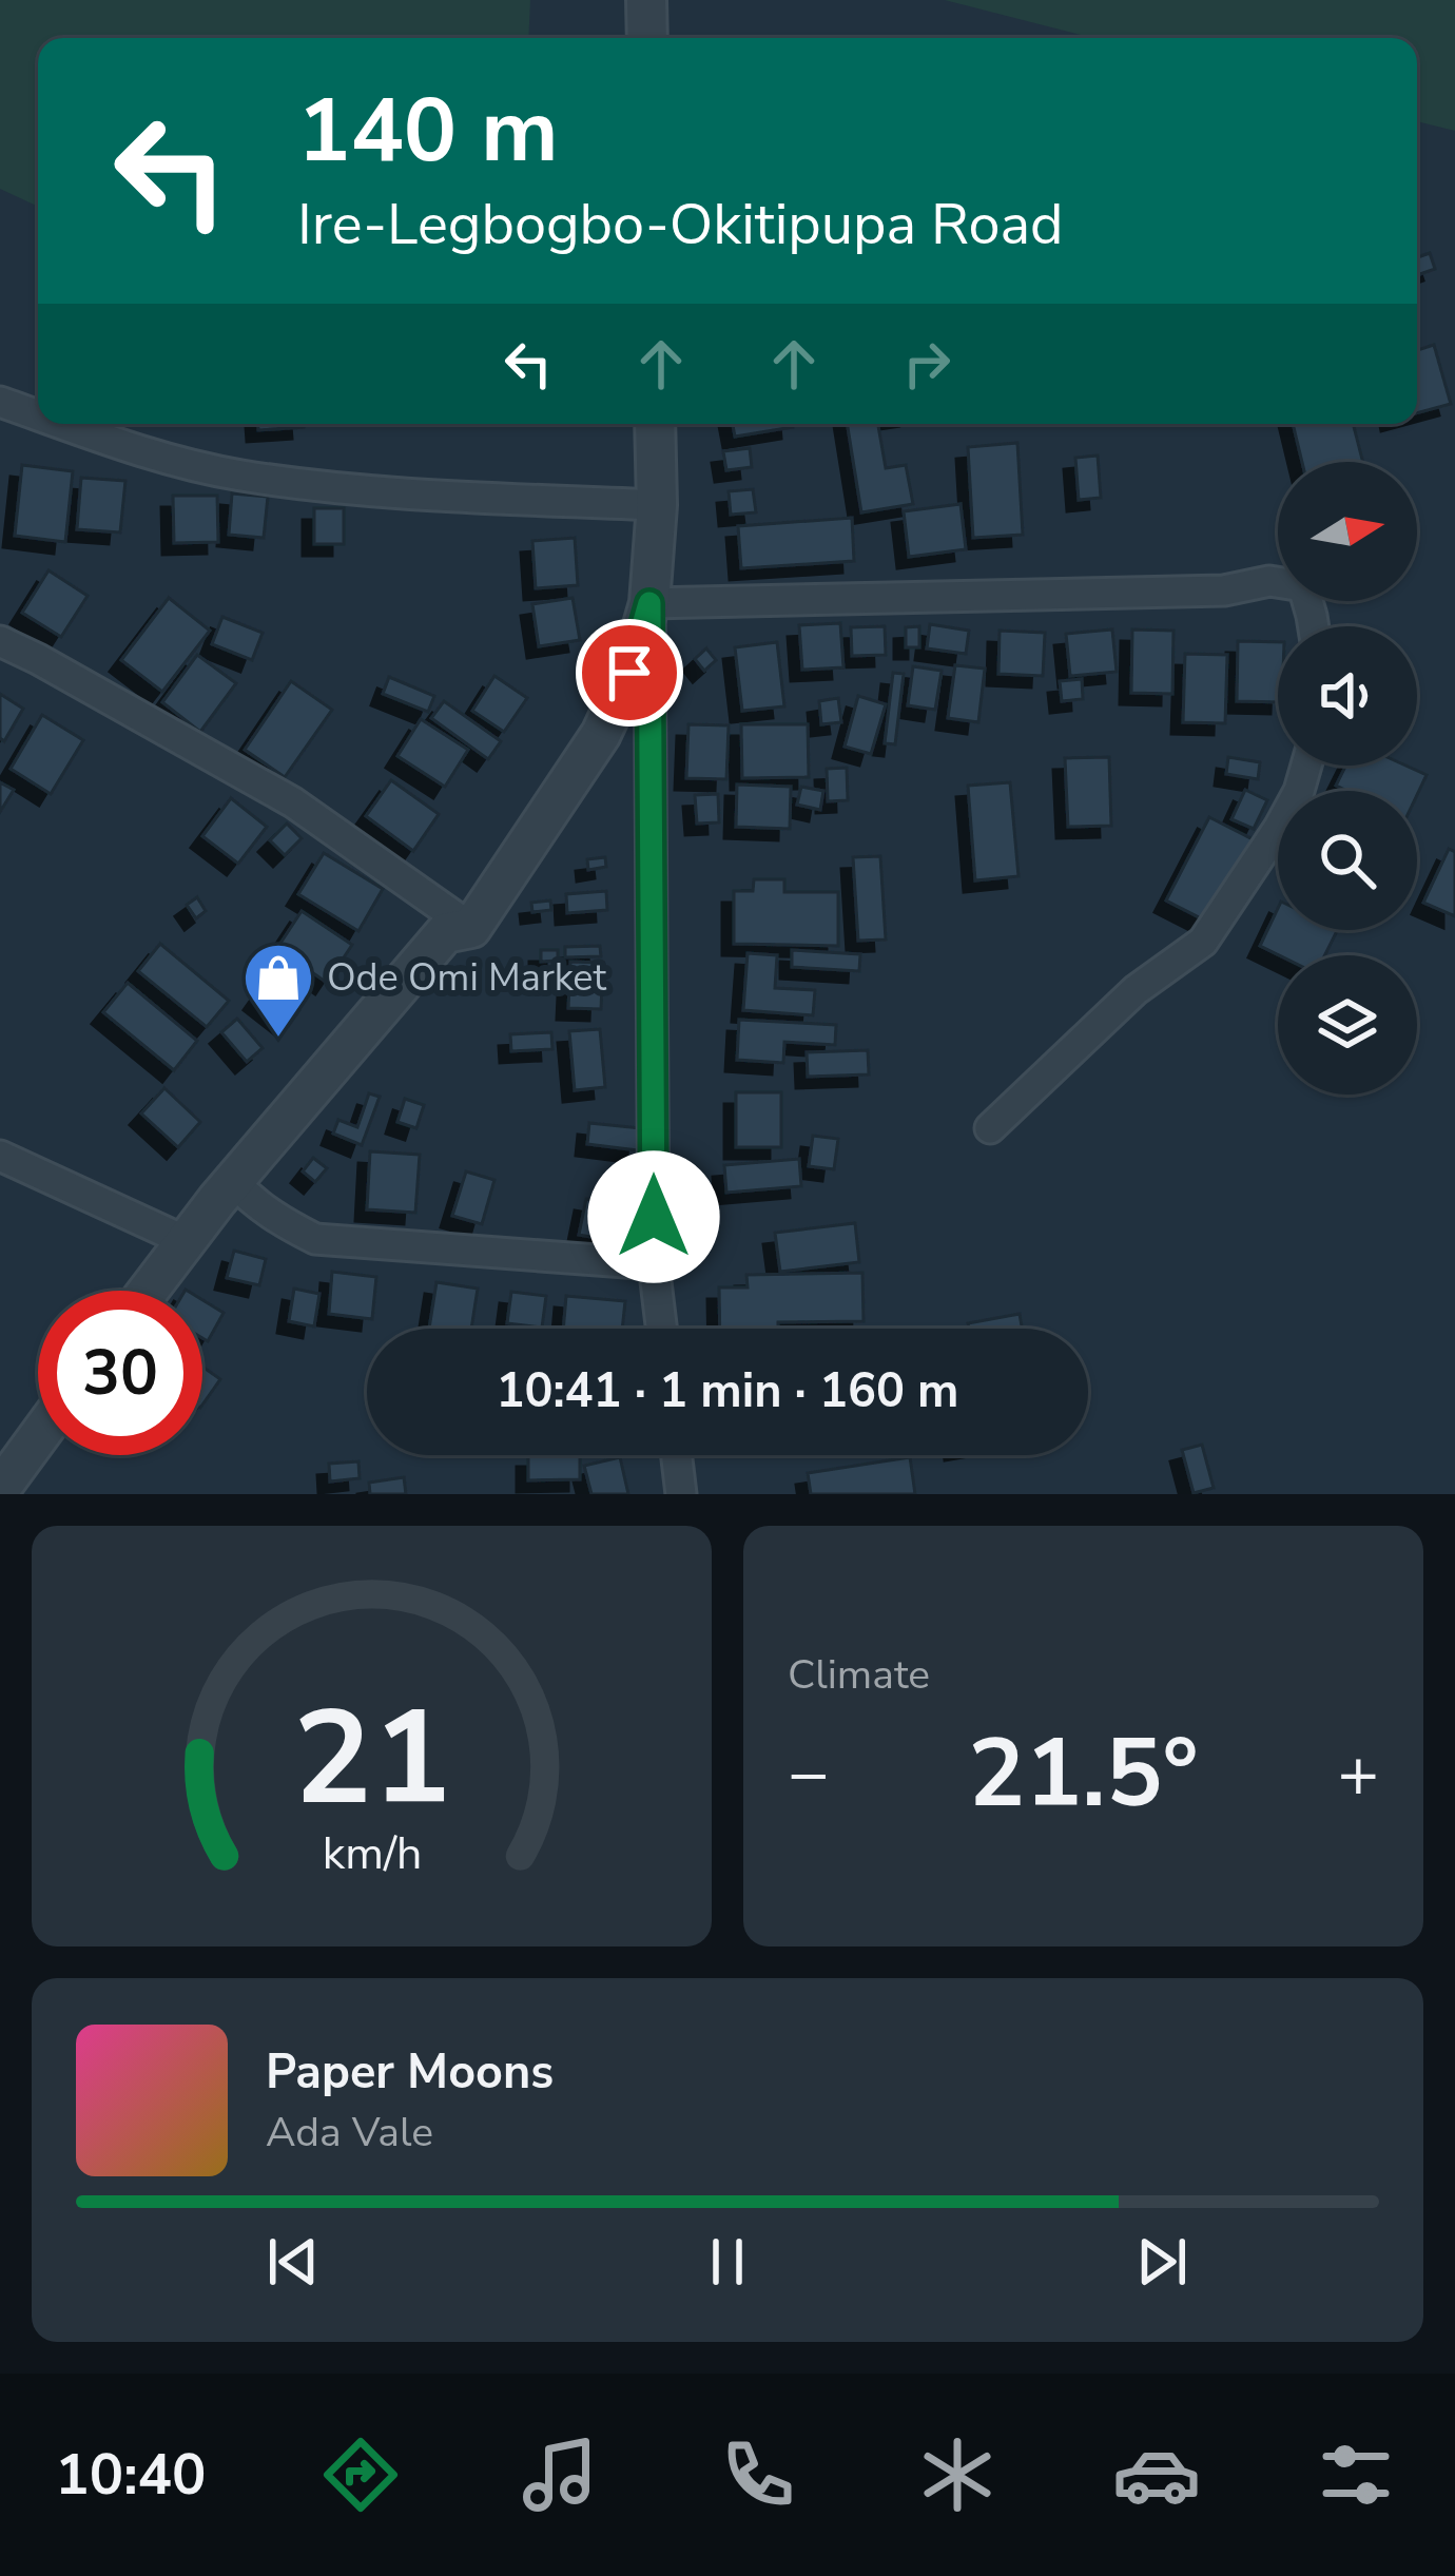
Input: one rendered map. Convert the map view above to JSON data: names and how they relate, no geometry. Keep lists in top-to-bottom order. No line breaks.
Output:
{"places":{"shop":["Ode Omi Market"]},"north":"right","page":{"turn":["140 m","Ire-Legbogbo-Okitipupa Road"],"limit":"30","trip":"10:41 · 1 min · 160 m","tile":"Climate","heat":["−","21.5°","+"],"song":["Paper Moons","Ada Vale"],"tabs":"10:40","gauge":["21","km/h"]}}
